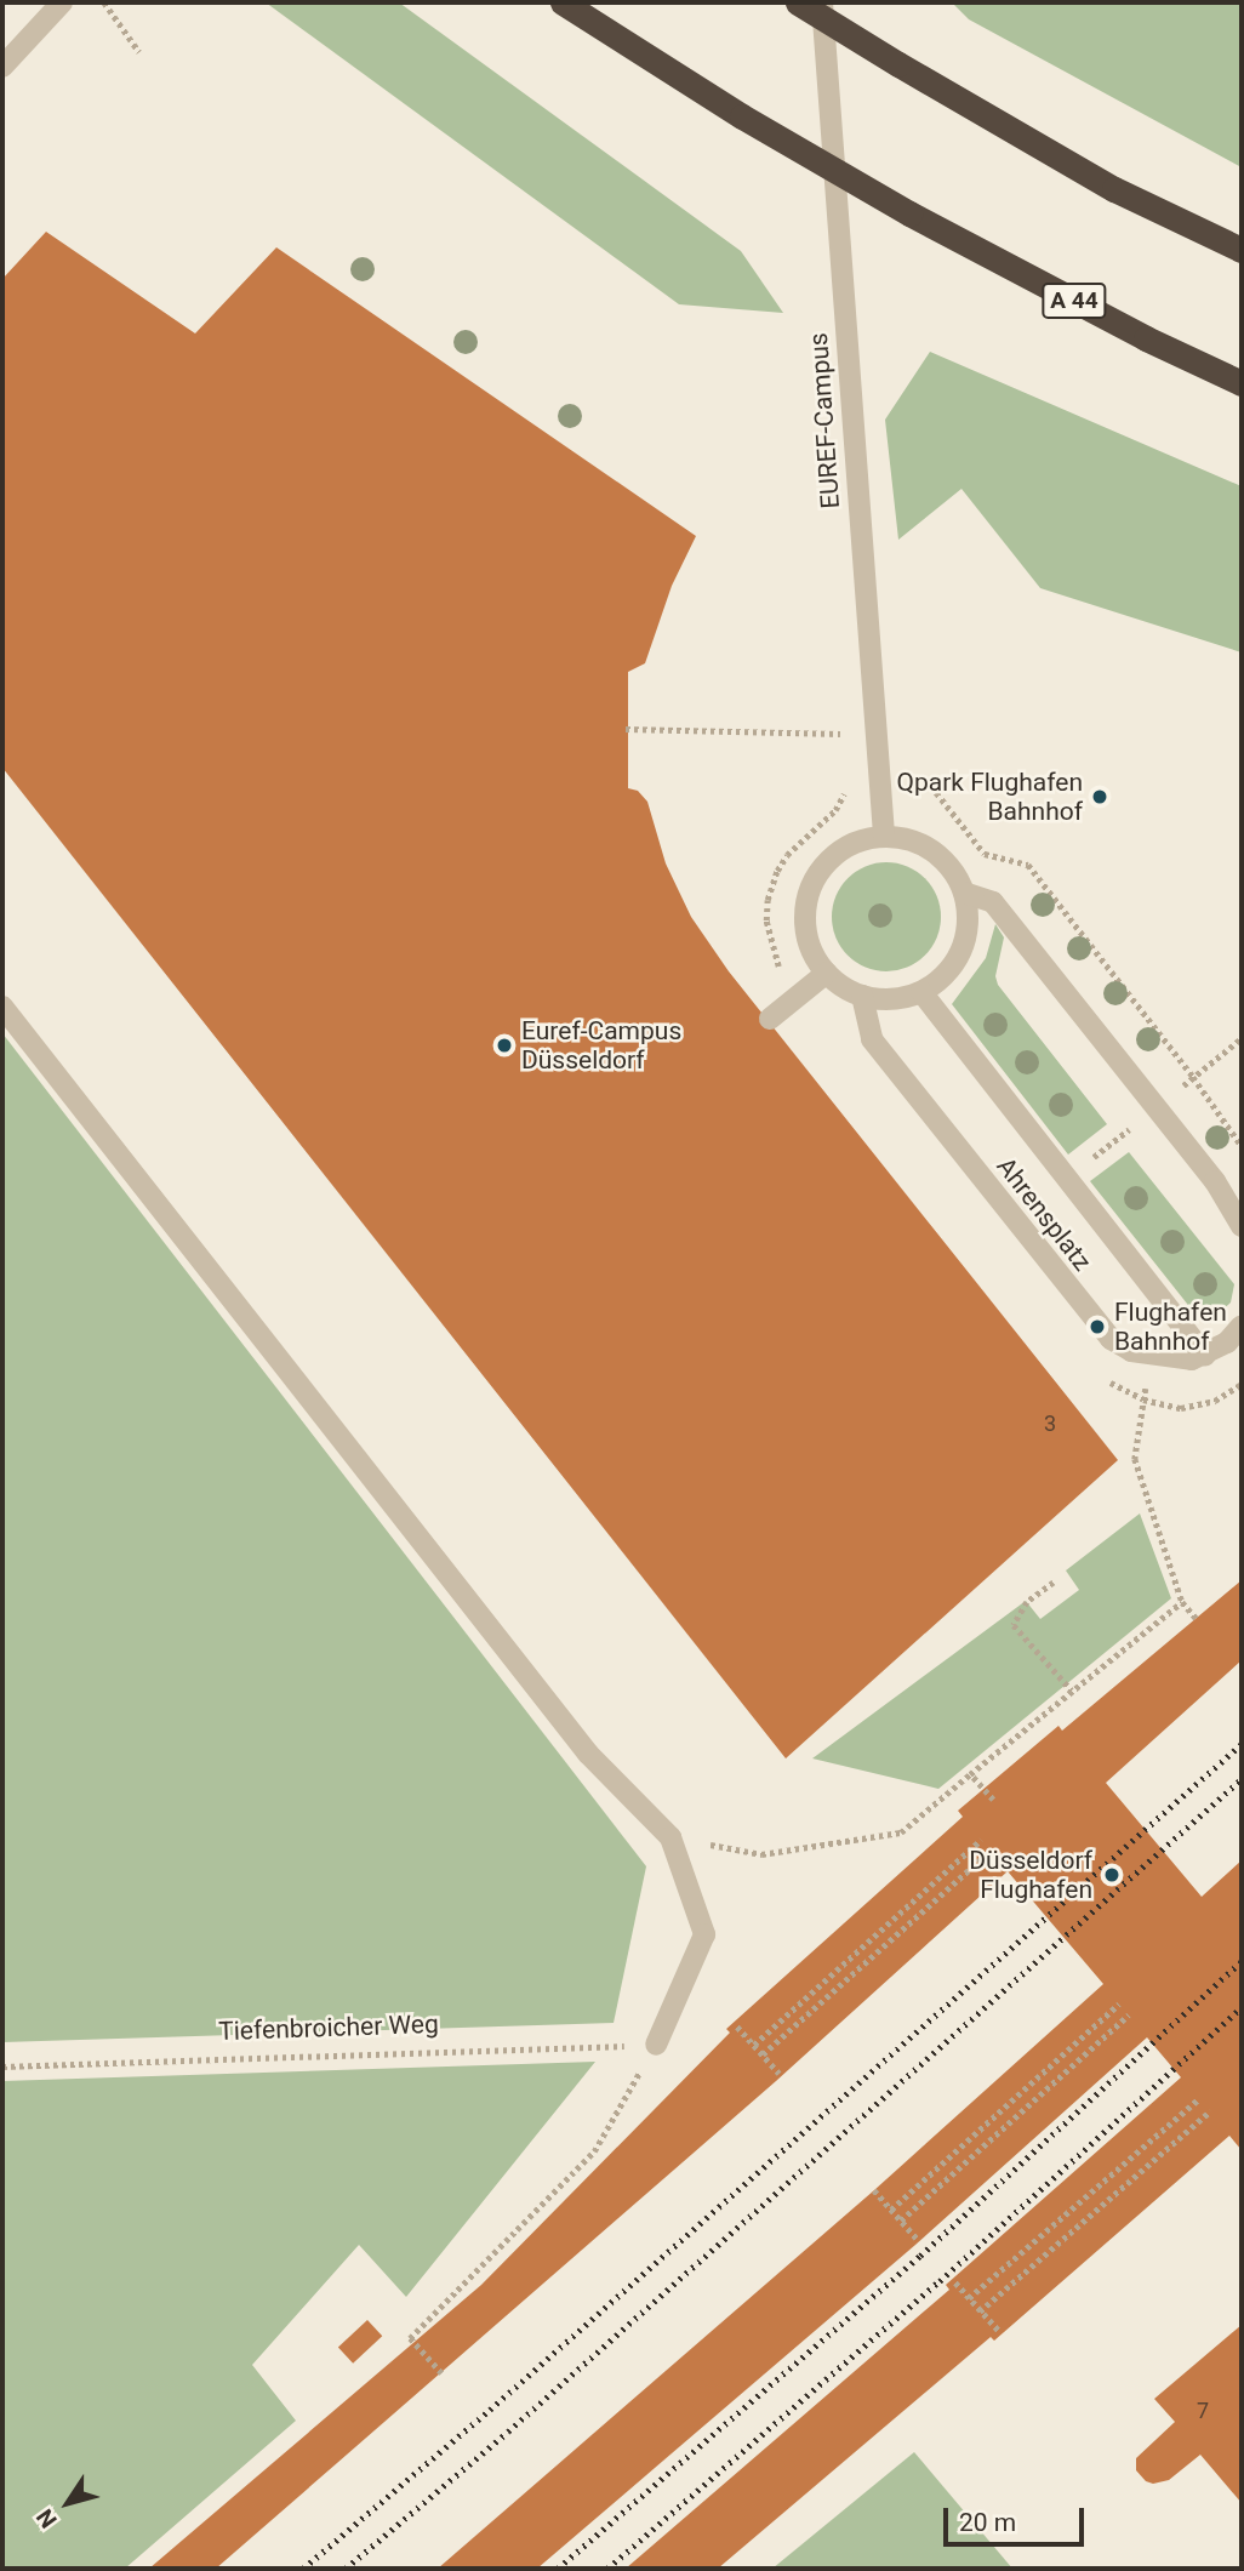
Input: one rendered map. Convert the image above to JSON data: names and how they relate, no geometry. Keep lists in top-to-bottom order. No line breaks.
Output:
{"streets":{"highway":["A 44"],"street":["EUREF-Campus","Ahrensplatz"],"path":["Tiefenbroicher Weg"]},"crossings":[["EUREF-Campus","Ahrensplatz"]],"places":["Qpark Flughafen Bahnhof","Euref-Campus Düsseldorf","Flughafen Bahnhof","Düsseldorf Flughafen"],"house_numbers":["3","7"],"scale_bar":"20 m","north":"bottom left"}
